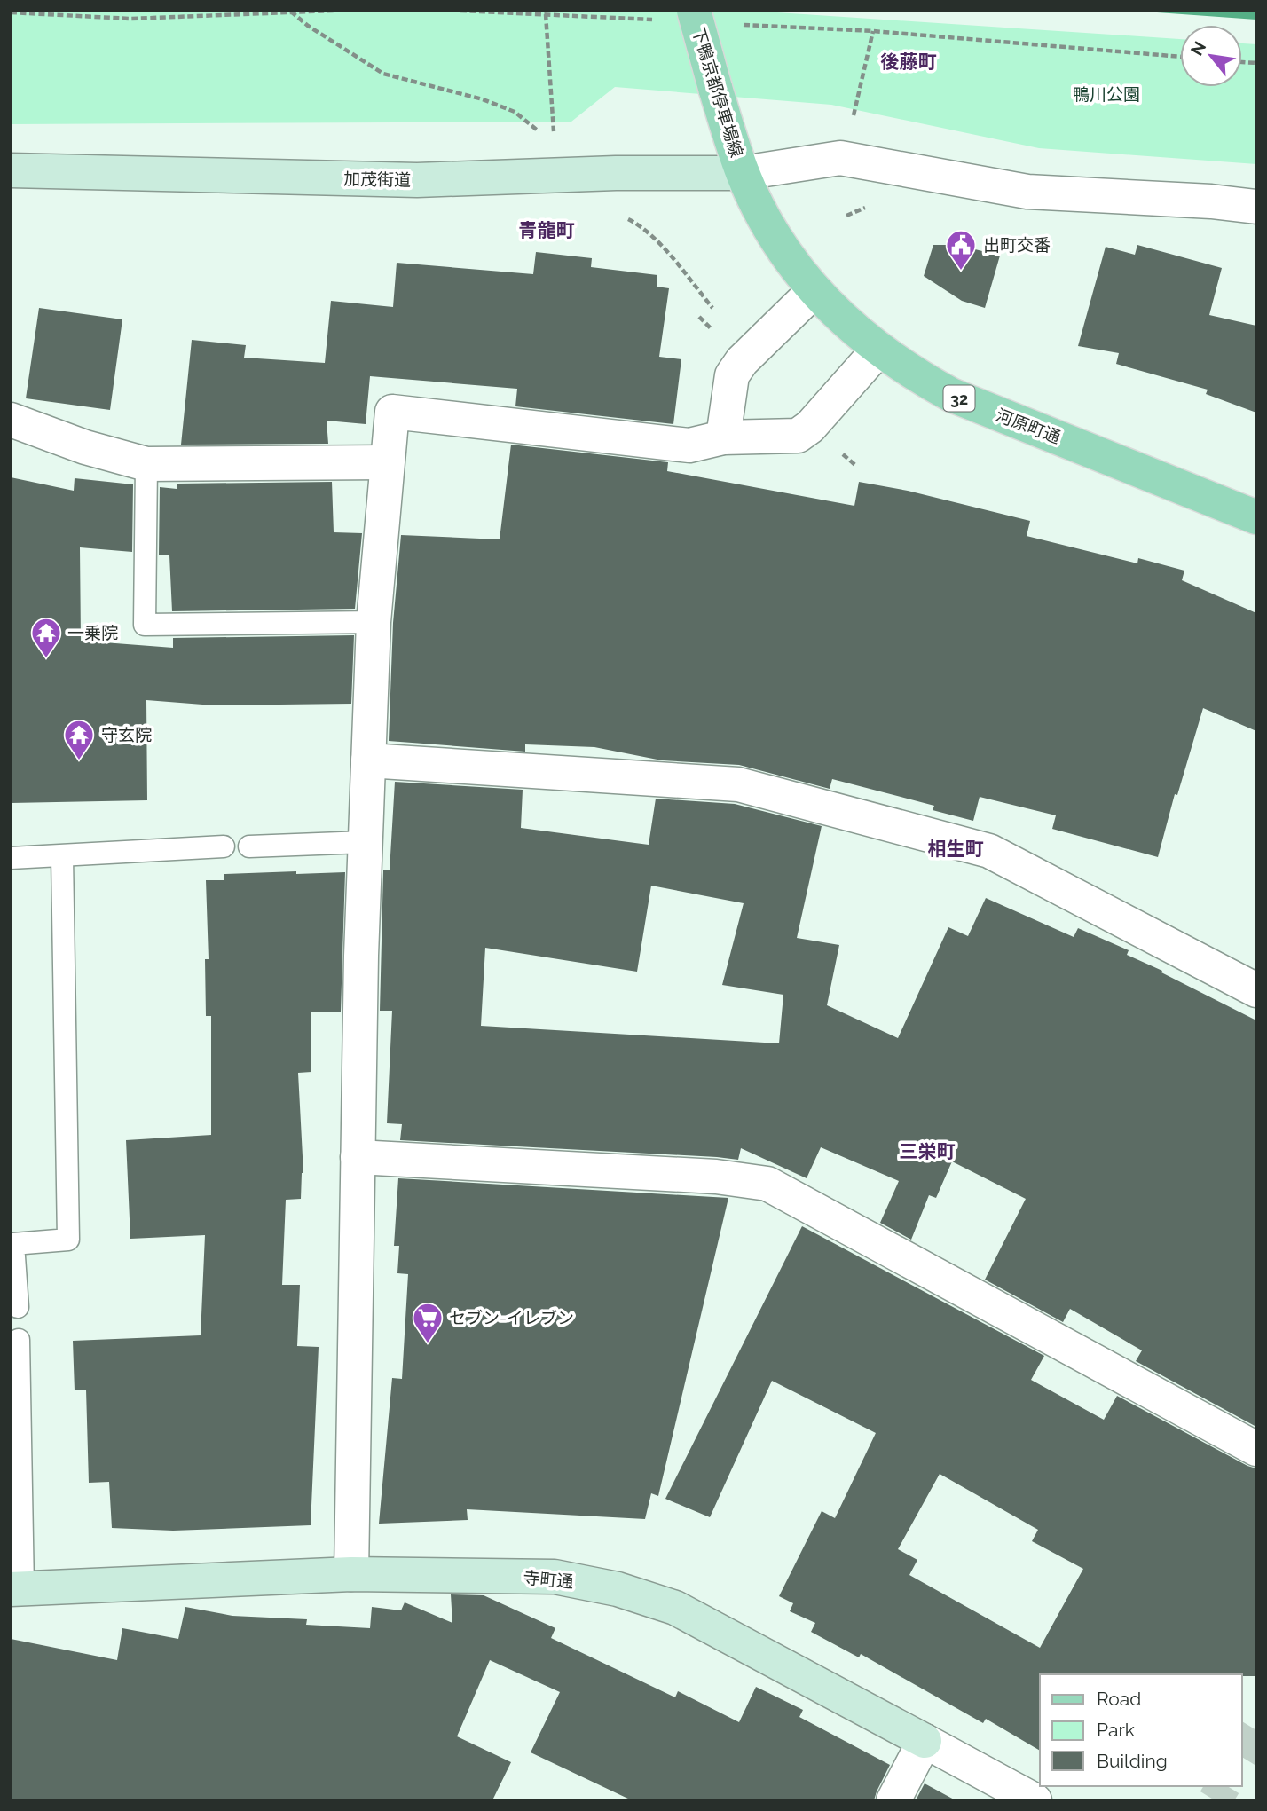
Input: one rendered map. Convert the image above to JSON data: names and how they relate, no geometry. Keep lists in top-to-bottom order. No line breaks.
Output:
{"streets":{"main road":["下鴨京都停車場線","32","河原町通"],"street":["加茂街道","寺町通"]},"crossings":[["下鴨京都停車場線","加茂街道"],["下鴨京都停車場線","河原町通"],["加茂街道","河原町通"]],"districts":["後藤町","青龍町","相生町","三栄町"],"parks":["鴨川公園"],"places":{"public building":["出町交番"],"temple":["一乗院","守玄院"],"supermarket":["セブン-イレブン"]},"legend":["Road","Park","Building"],"north":"top left"}
